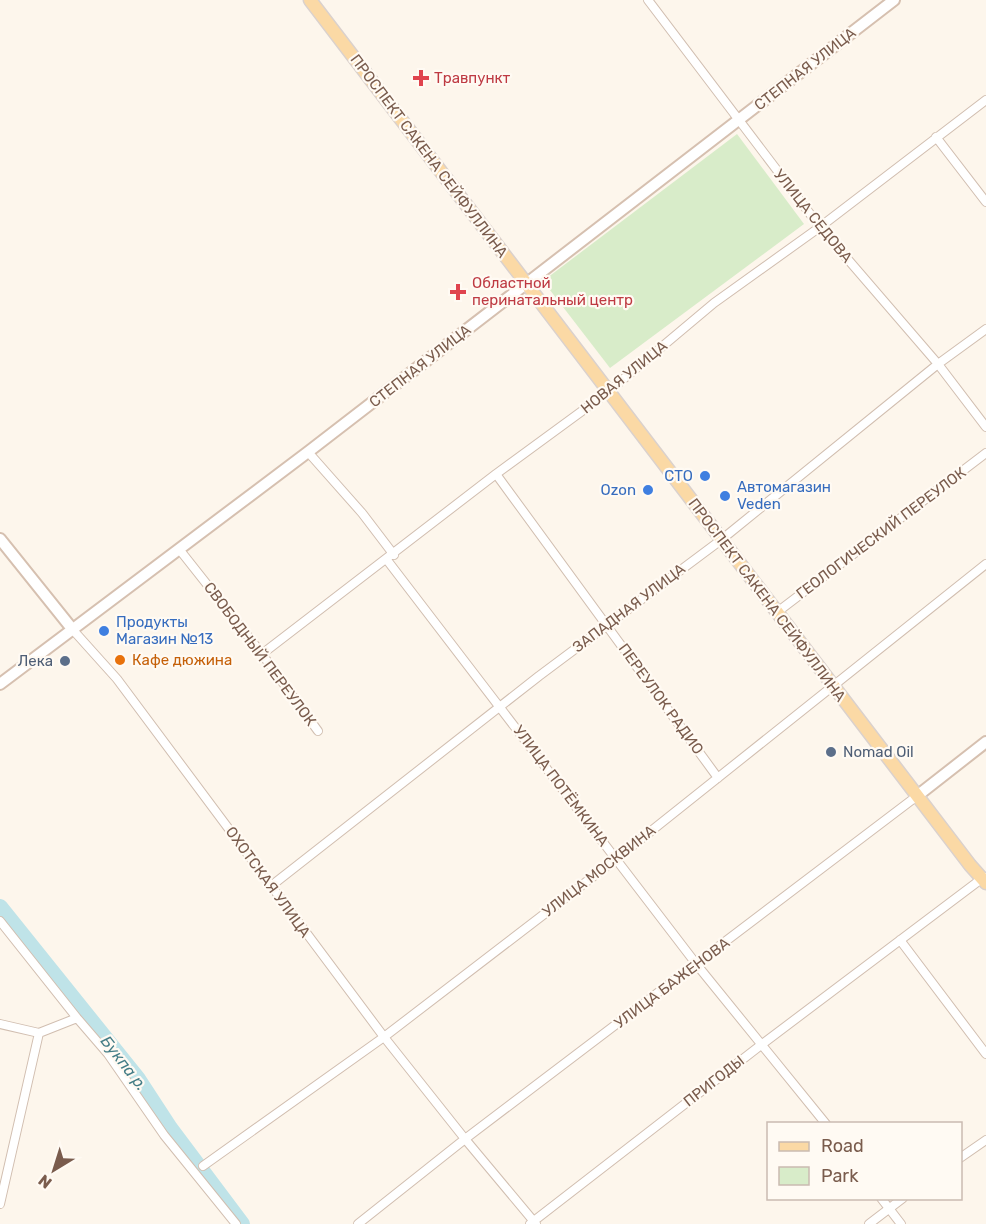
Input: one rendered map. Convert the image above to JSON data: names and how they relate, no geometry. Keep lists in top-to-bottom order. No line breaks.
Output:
{"streets":{"main road":["СТЕПНАЯ УЛИЦА","ПРОСПЕКТ САКЕНА СЕЙФУЛЛИНА","ОХОТСКАЯ УЛИЦА","УЛИЦА БАЖЕНОВА"],"street":["УЛИЦА СЕДОВА","НОВАЯ УЛИЦА","ГЕОЛОГИЧЕСКИЙ ПЕРЕУЛОК","ЗАПАДНАЯ УЛИЦА","СВОБОДНЫЙ ПЕРЕУЛОК","ПЕРЕУЛОК РАДИО","УЛИЦА ПОТЁМКИНА","УЛИЦА МОСКВИНА","ПРИГОДЫ"]},"crossings":[["СТЕПНАЯ УЛИЦА","ПРОСПЕКТ САКЕНА СЕЙФУЛЛИНА"],["СТЕПНАЯ УЛИЦА","УЛИЦА СЕДОВА"],["СТЕПНАЯ УЛИЦА","СВОБОДНЫЙ ПЕРЕУЛОК"],["СТЕПНАЯ УЛИЦА","ОХОТСКАЯ УЛИЦА"],["ПРОСПЕКТ САКЕНА СЕЙФУЛЛИНА","НОВАЯ УЛИЦА"],["ПРОСПЕКТ САКЕНА СЕЙФУЛЛИНА","ГЕОЛОГИЧЕСКИЙ ПЕРЕУЛОК"],["ПРОСПЕКТ САКЕНА СЕЙФУЛЛИНА","ЗАПАДНАЯ УЛИЦА"],["ПРОСПЕКТ САКЕНА СЕЙФУЛЛИНА","УЛИЦА МОСКВИНА"],["ПРОСПЕКТ САКЕНА СЕЙФУЛЛИНА","УЛИЦА БАЖЕНОВА"],["ПРОСПЕКТ САКЕНА СЕЙФУЛЛИНА","ПРИГОДЫ"],["УЛИЦА СЕДОВА","НОВАЯ УЛИЦА"],["УЛИЦА СЕДОВА","ЗАПАДНАЯ УЛИЦА"],["НОВАЯ УЛИЦА","СВОБОДНЫЙ ПЕРЕУЛОК"],["НОВАЯ УЛИЦА","ПЕРЕУЛОК РАДИО"],["НОВАЯ УЛИЦА","УЛИЦА ПОТЁМКИНА"],["ЗАПАДНАЯ УЛИЦА","ПЕРЕУЛОК РАДИО"],["ЗАПАДНАЯ УЛИЦА","УЛИЦА ПОТЁМКИНА"],["ЗАПАДНАЯ УЛИЦА","ОХОТСКАЯ УЛИЦА"],["ПЕРЕУЛОК РАДИО","УЛИЦА МОСКВИНА"],["УЛИЦА ПОТЁМКИНА","УЛИЦА МОСКВИНА"],["УЛИЦА ПОТЁМКИНА","УЛИЦА БАЖЕНОВА"],["УЛИЦА ПОТЁМКИНА","ПРИГОДЫ"],["УЛИЦА МОСКВИНА","ОХОТСКАЯ УЛИЦА"],["ОХОТСКАЯ УЛИЦА","УЛИЦА БАЖЕНОВА"],["ОХОТСКАЯ УЛИЦА","ПРИГОДЫ"]],"water":["Букпа р."],"places":{"health":["Травпункт","Областной перинатальный центр"],"other":["СТО","Ozon","Автомагазин Veden","Продукты Магазин №13","Кафе дюжина","Лека","Nomad Oil"]},"legend":["Road","Park"],"north":"bottom left"}
